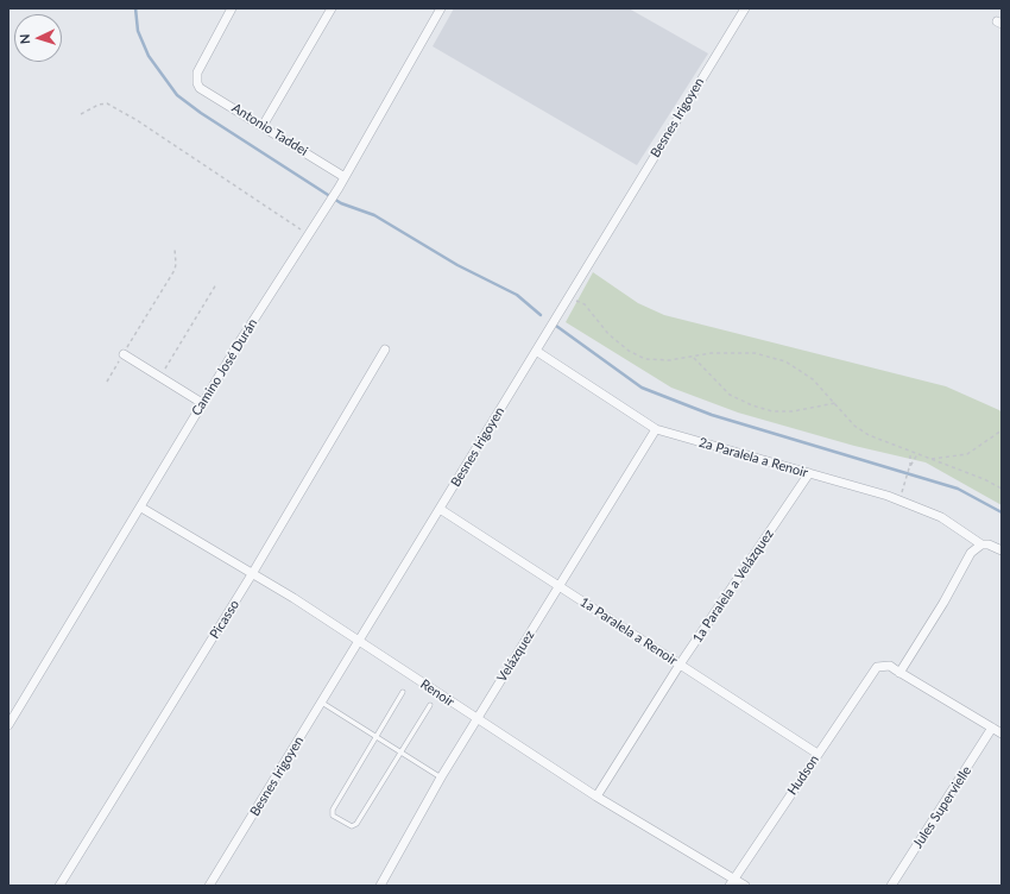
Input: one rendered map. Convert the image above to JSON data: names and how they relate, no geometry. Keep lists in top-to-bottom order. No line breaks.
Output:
{"streets":{"street":["Besnes Irigoyen","Antonio Taddei","Camino José Durán","2a Paralela a Renoir","1a Paralela a Velázquez","Picasso","1a Paralela a Renoir","Velázquez","Renoir","Hudson","Jules Supervielle"]},"crossings":[["Besnes Irigoyen","2a Paralela a Renoir"],["Besnes Irigoyen","1a Paralela a Renoir"],["Besnes Irigoyen","Renoir"],["Antonio Taddei","Camino José Durán"],["Camino José Durán","Renoir"],["2a Paralela a Renoir","1a Paralela a Velázquez"],["2a Paralela a Renoir","Velázquez"],["1a Paralela a Velázquez","1a Paralela a Renoir"],["1a Paralela a Velázquez","Renoir"],["Picasso","Renoir"],["1a Paralela a Renoir","Velázquez"],["1a Paralela a Renoir","Hudson"],["Velázquez","Renoir"],["Renoir","Hudson"]],"north":"left"}
